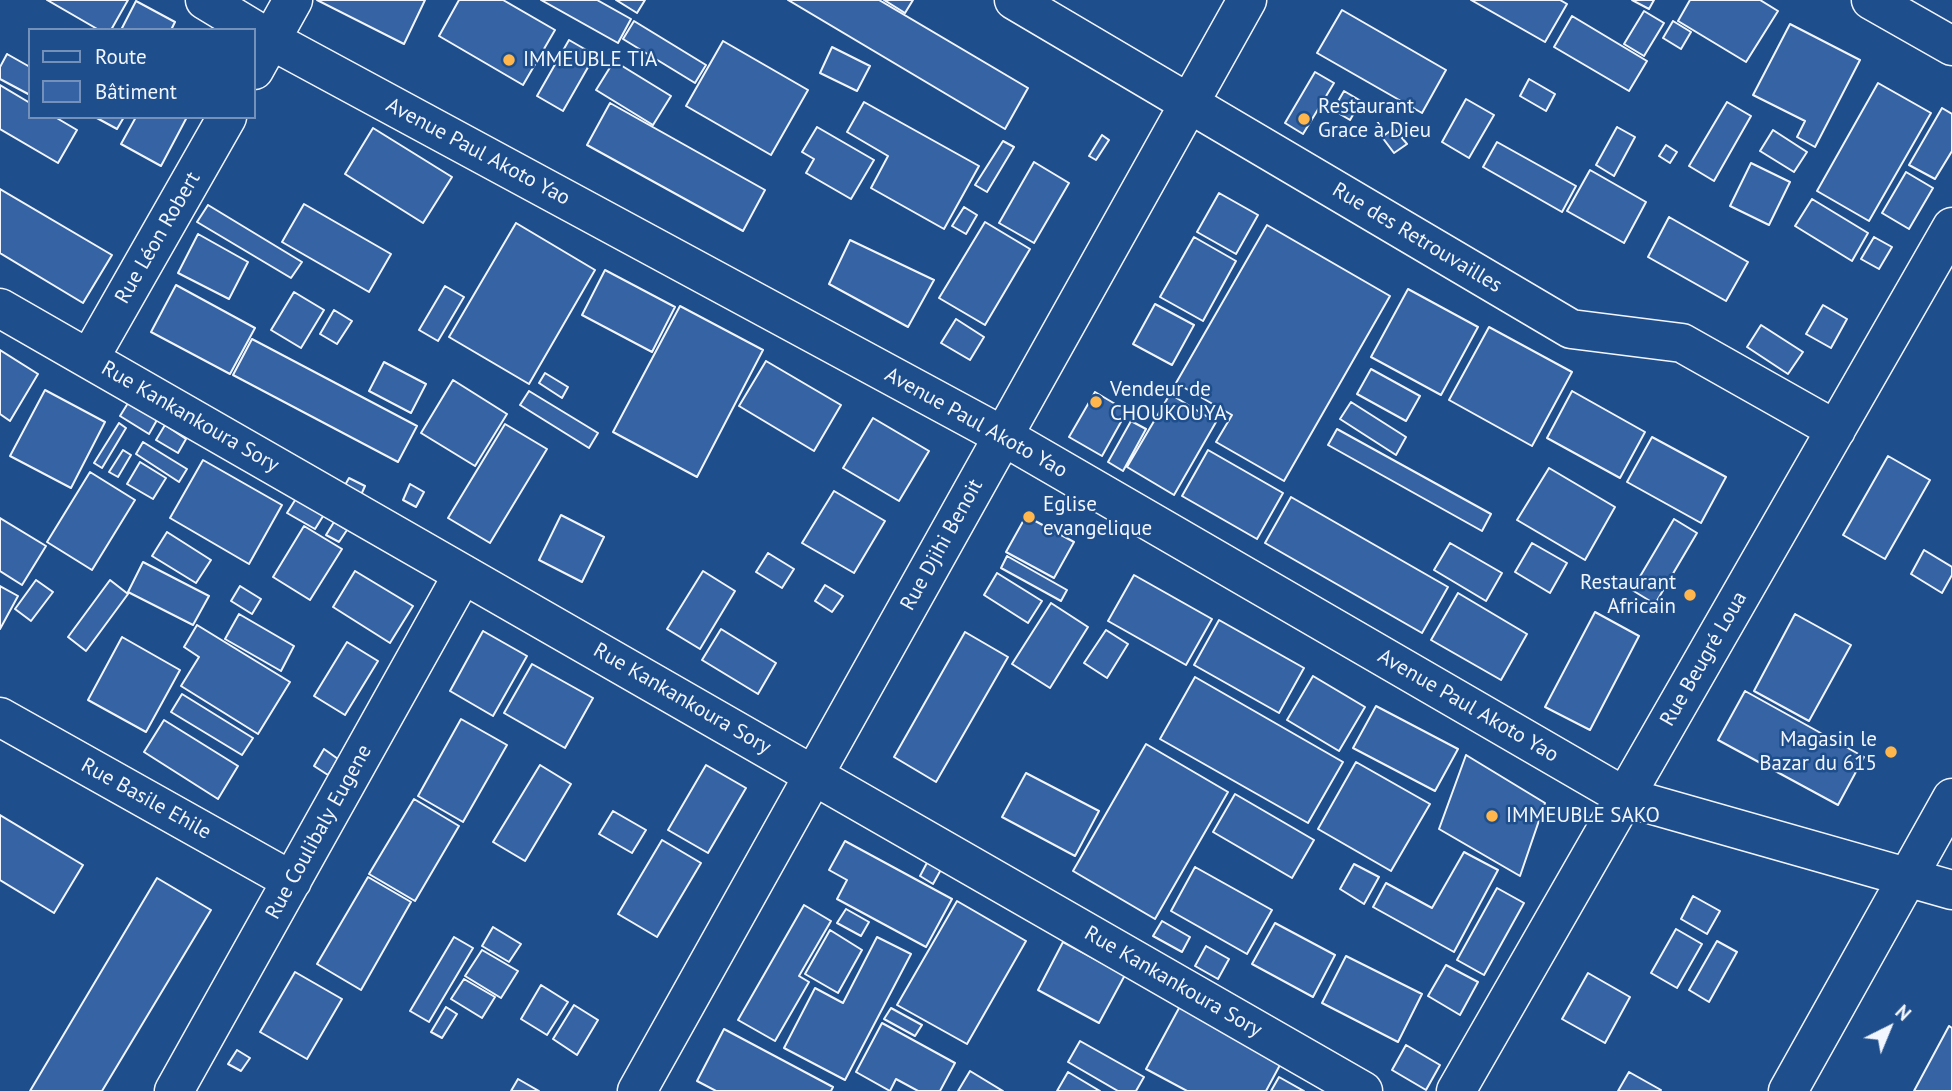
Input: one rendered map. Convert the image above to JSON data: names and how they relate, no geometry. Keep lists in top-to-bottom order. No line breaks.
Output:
{"streets":{"street":["Avenue Paul Akoto Yao","Rue Léon Robert","Rue des Retrouvailles","Rue Kankankoura Sory","Rue Djihi Benoit","Rue Beugré Loua","Rue Basile Ehile","Rue Coulibaly Eugene"]},"crossings":[["Avenue Paul Akoto Yao","Rue Djihi Benoit"],["Avenue Paul Akoto Yao","Rue Beugré Loua"],["Rue Léon Robert","Rue Kankankoura Sory"],["Rue des Retrouvailles","Rue Djihi Benoit"],["Rue des Retrouvailles","Rue Beugré Loua"],["Rue Kankankoura Sory","Rue Djihi Benoit"],["Rue Kankankoura Sory","Rue Coulibaly Eugene"],["Rue Basile Ehile","Rue Coulibaly Eugene"]],"places":["IMMEUBLE TIA","Restaurant Grace à Dieu","Vendeur de CHOUKOUYA","Eglise evangelique","Restaurant Africain","Magasin le Bazar du 615","IMMEUBLE SAKO"],"legend":["Route","Bâtiment"],"north":"top right"}
